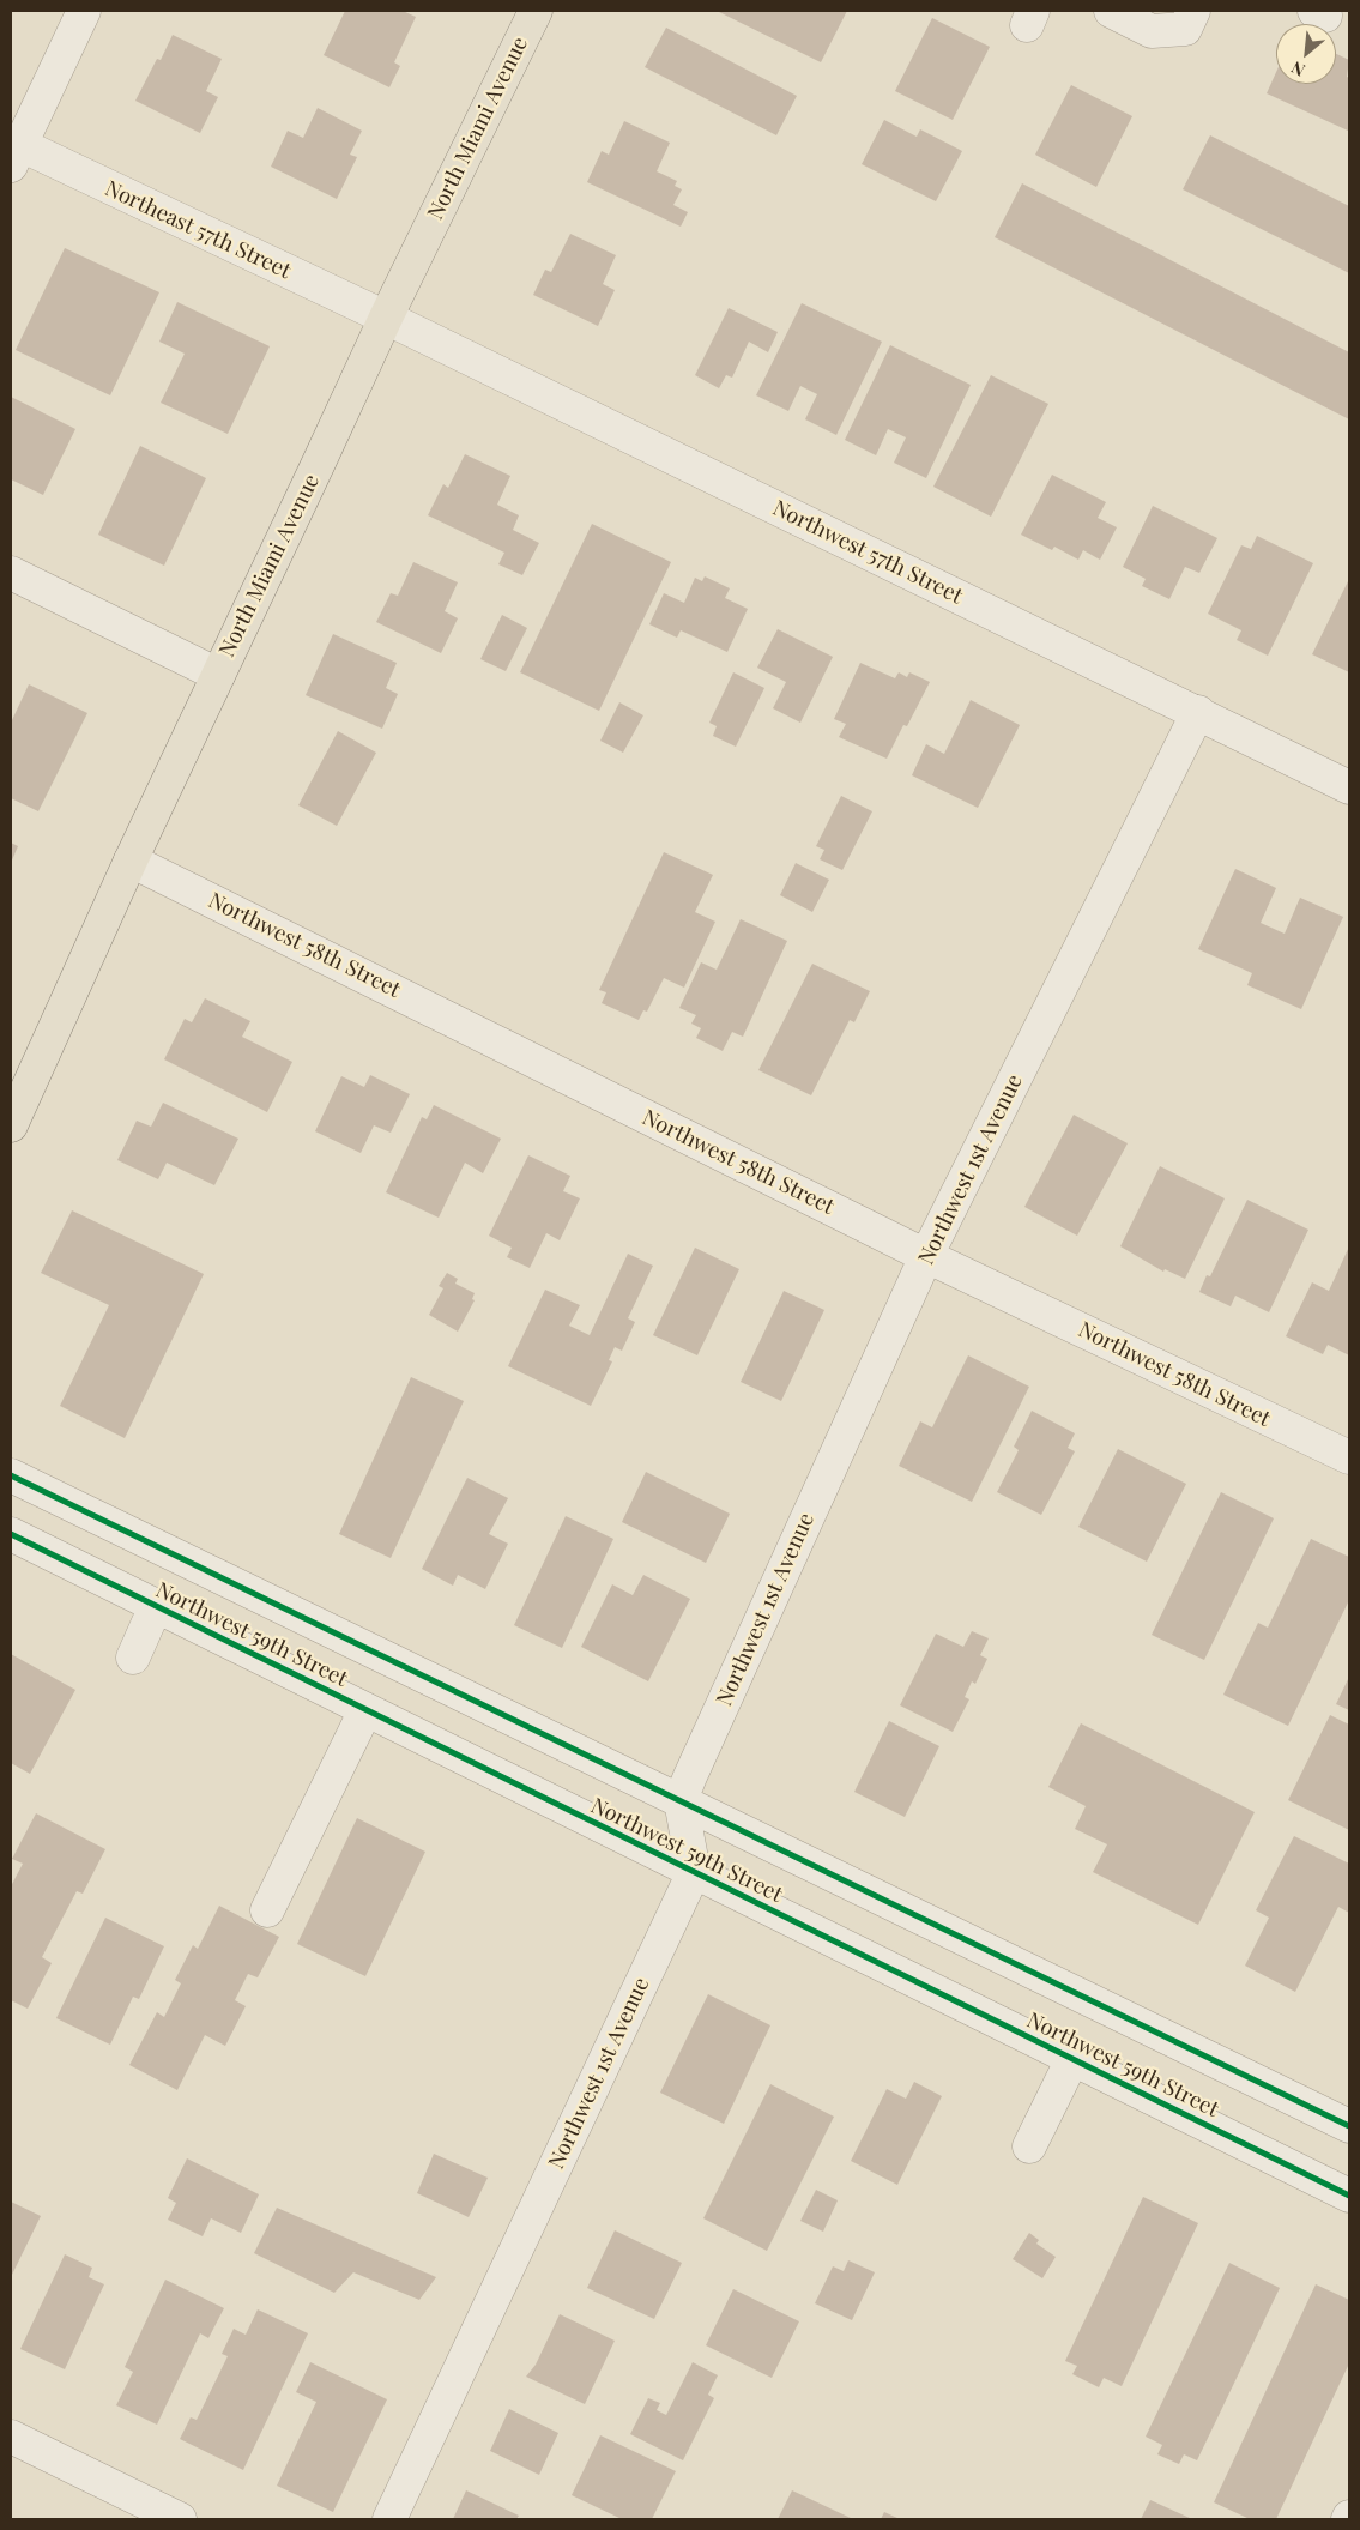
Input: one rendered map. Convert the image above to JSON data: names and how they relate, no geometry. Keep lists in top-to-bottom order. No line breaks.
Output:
{"streets":{"main road":["North Miami Avenue"],"street":["Northeast 57th Street","Northwest 57th Street","Northwest 58th Street","Northwest 1st Avenue","Northwest 59th Street"]},"crossings":[["North Miami Avenue","Northeast 57th Street"],["North Miami Avenue","Northwest 57th Street"],["North Miami Avenue","Northwest 58th Street"],["Northeast 57th Street","Northwest 57th Street"],["Northwest 57th Street","Northwest 1st Avenue"],["Northwest 58th Street","Northwest 1st Avenue"],["Northwest 1st Avenue","Northwest 59th Street"]],"north":"bottom left"}
